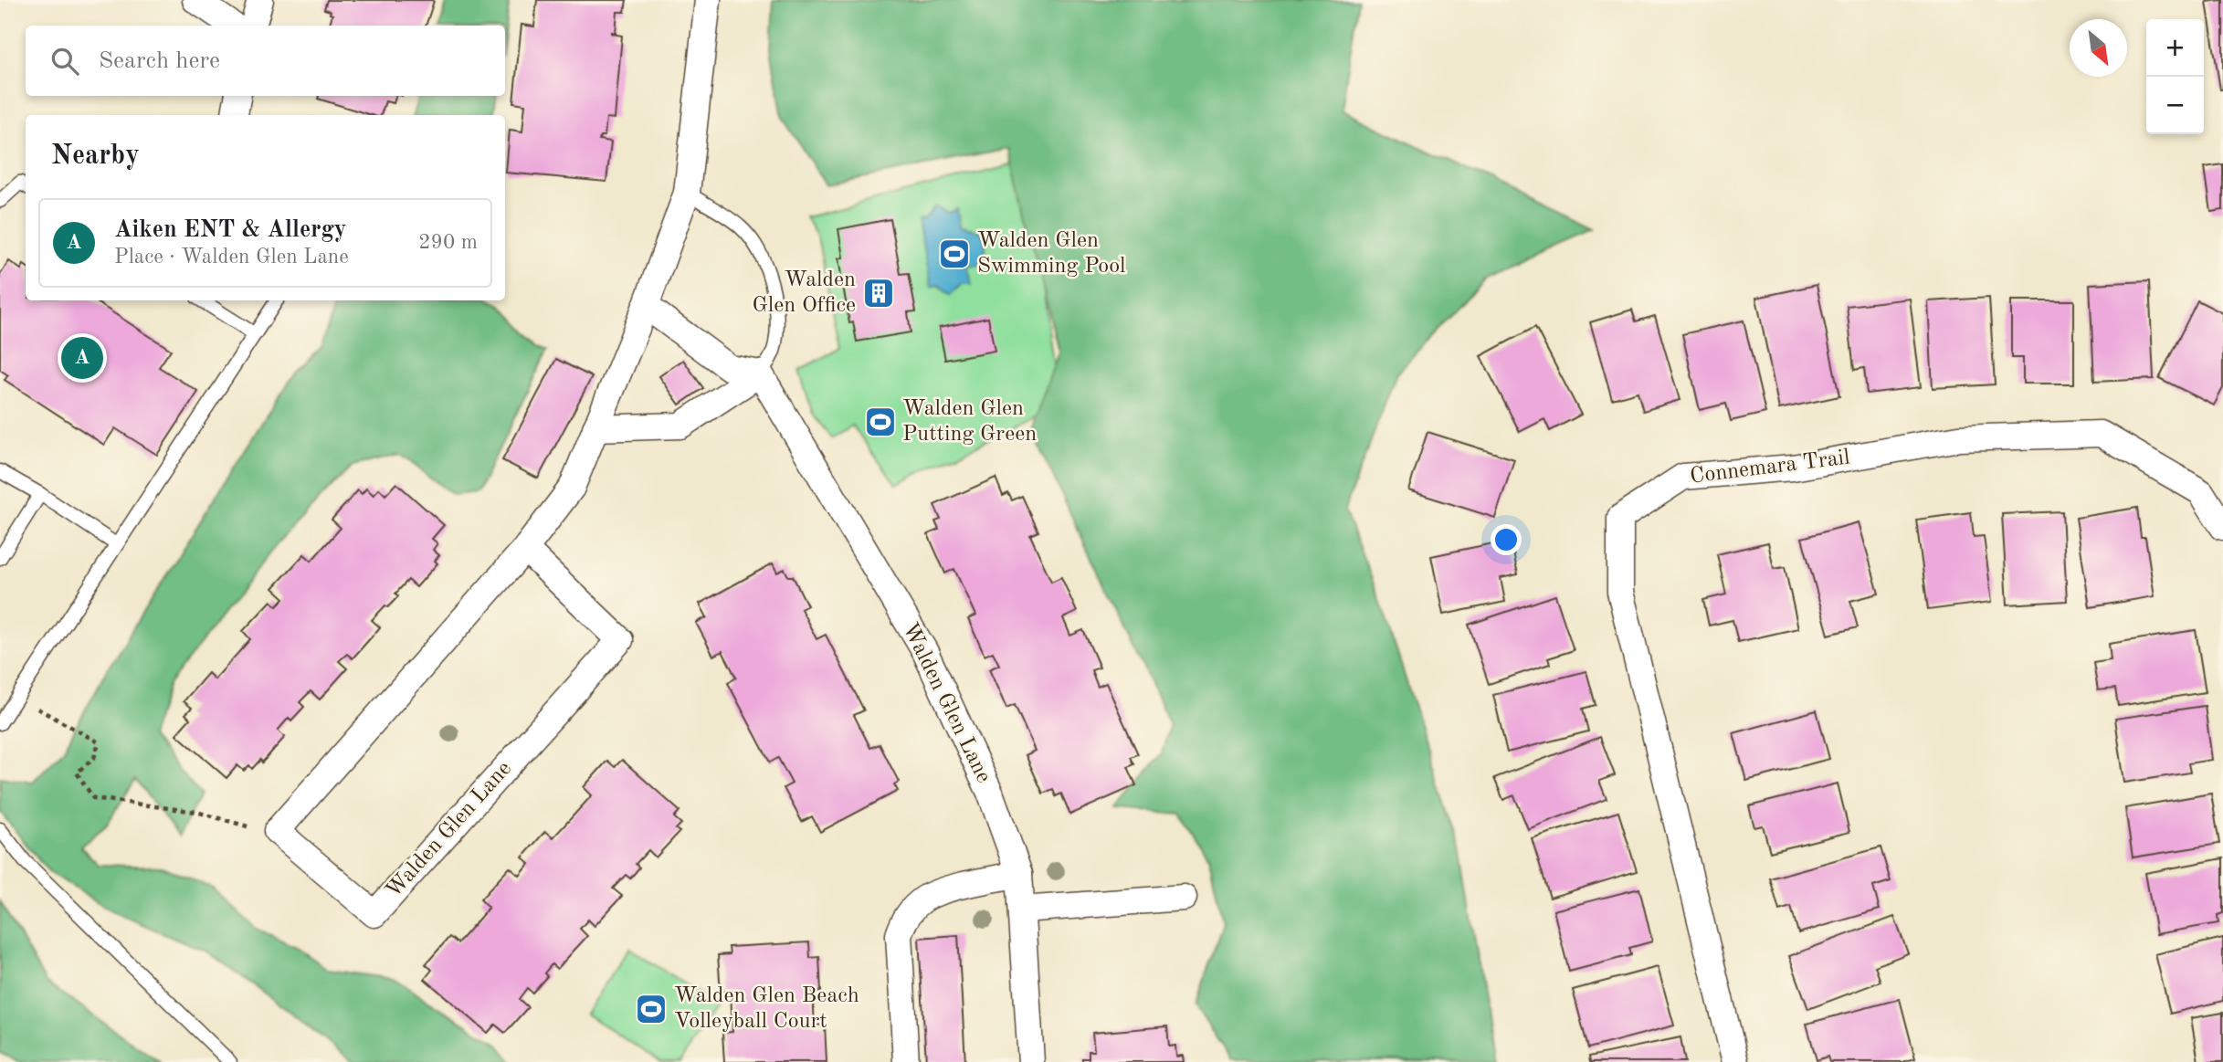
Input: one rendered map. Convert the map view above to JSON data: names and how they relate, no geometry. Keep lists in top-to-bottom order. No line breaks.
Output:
{"streets":{"street":["Connemara Trail","Walden Glen Lane"]},"places":{"sports":["Walden Glen Swimming Pool","Walden Glen Putting Green","Walden Glen Beach Volleyball Court"],"building":["Walden Glen Office"]},"north":"bottom right","page":{"map_buttons":["+","−"],"search":"Search here","heading":"Nearby","list":[{"mark":"A","name":"Aiken ENT & Allergy","note":"Place · Walden Glen Lane","value":"290 m"}],"pins":"A"}}
